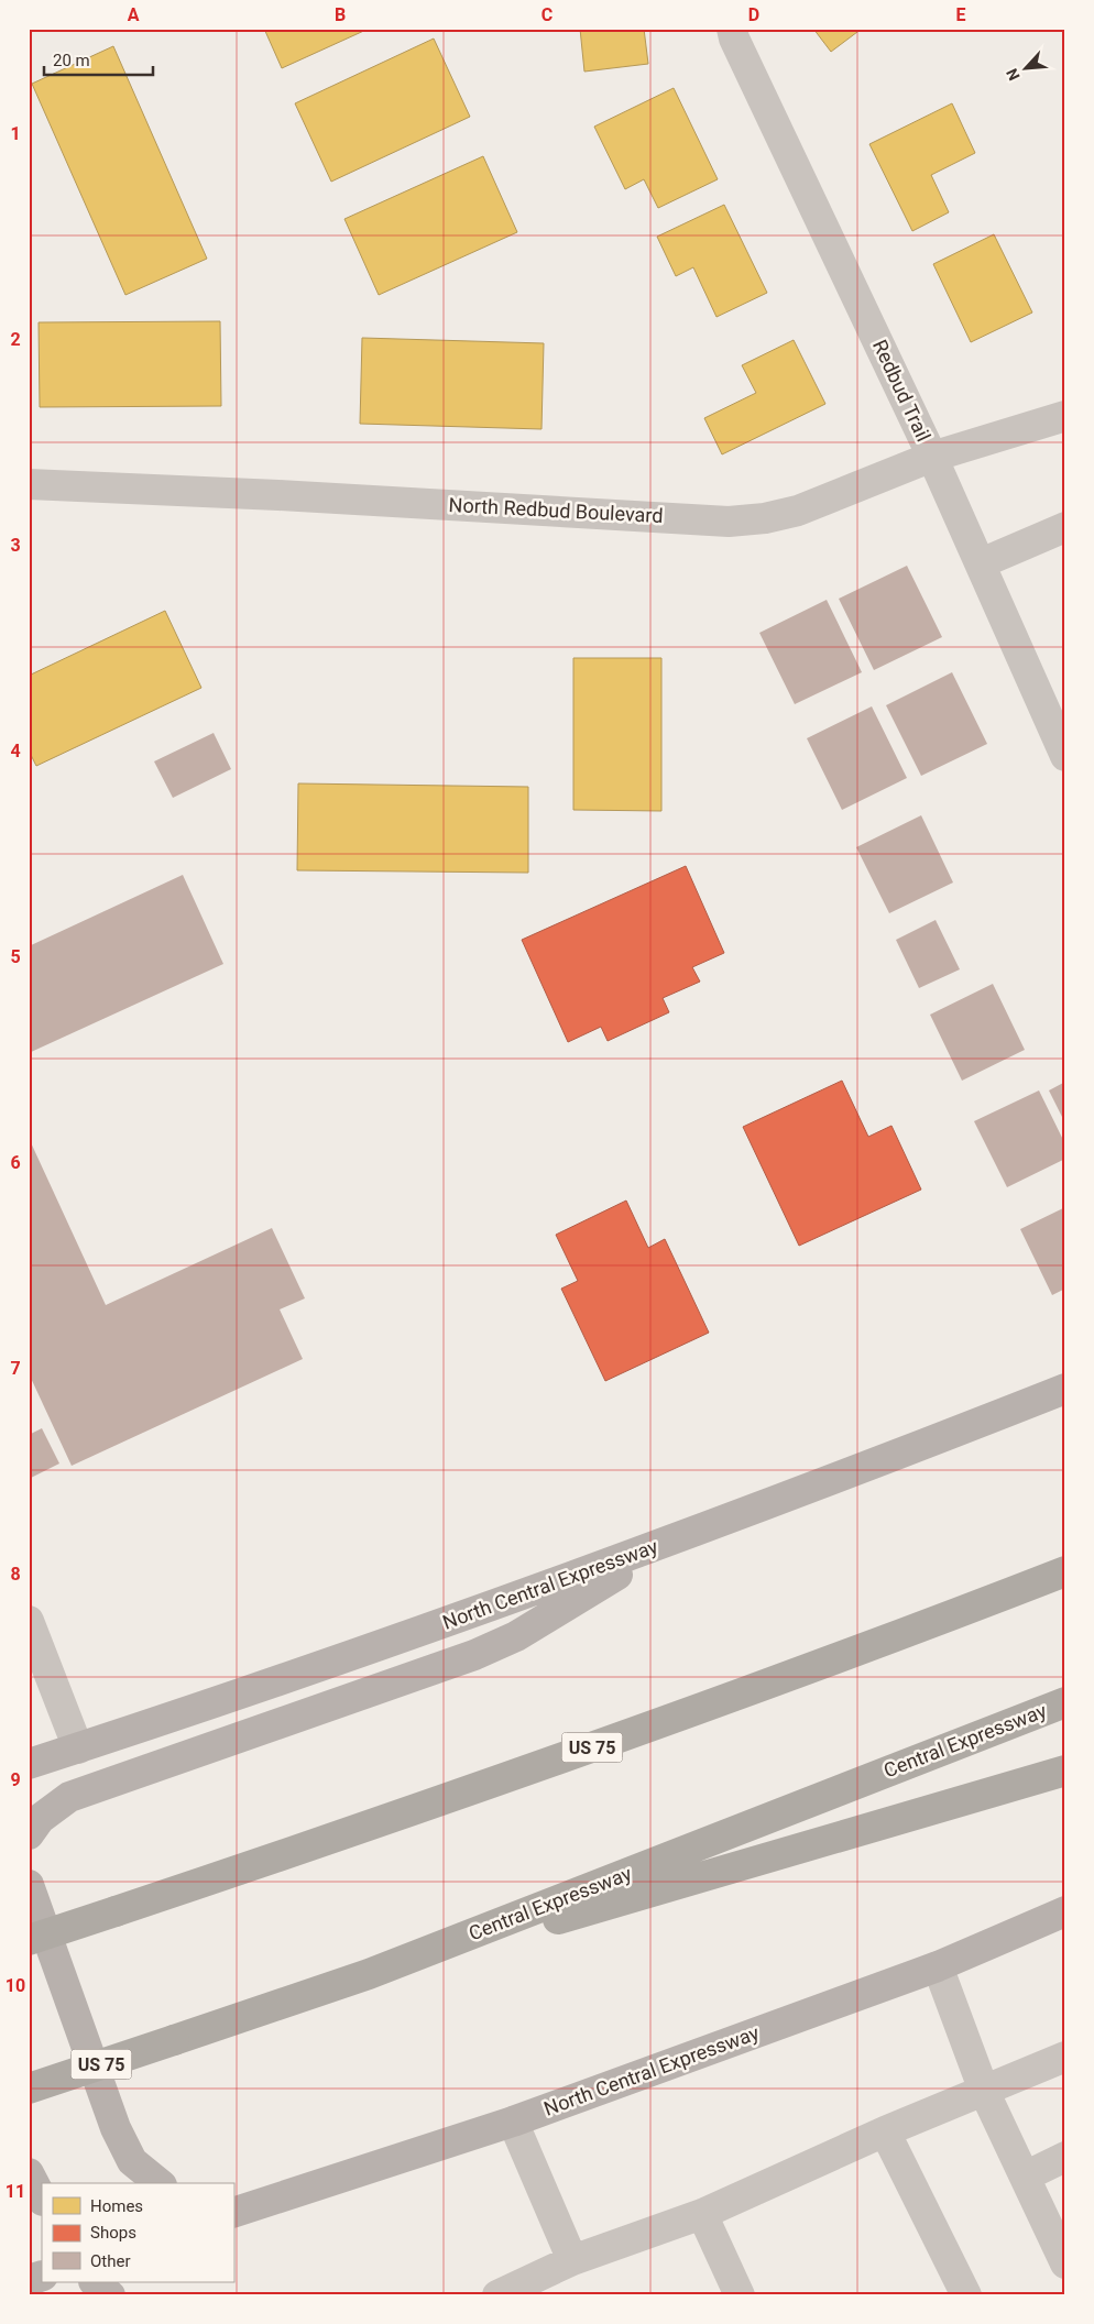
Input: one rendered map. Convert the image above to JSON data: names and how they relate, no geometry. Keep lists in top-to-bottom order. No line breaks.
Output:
{"streets":{"highway":["Central Expressway","US 75"],"main road":["North Central Expressway"],"street":["Redbud Trail","North Redbud Boulevard"]},"crossings":[["Redbud Trail","North Redbud Boulevard"]],"legend":["Homes","Shops","Other"],"scale_bar":"20 m","north":"bottom left","grid":{"columns":["A","B","C","D","E"],"rows":["1","2","3","4","5","6","7","8","9","10","11"]}}
